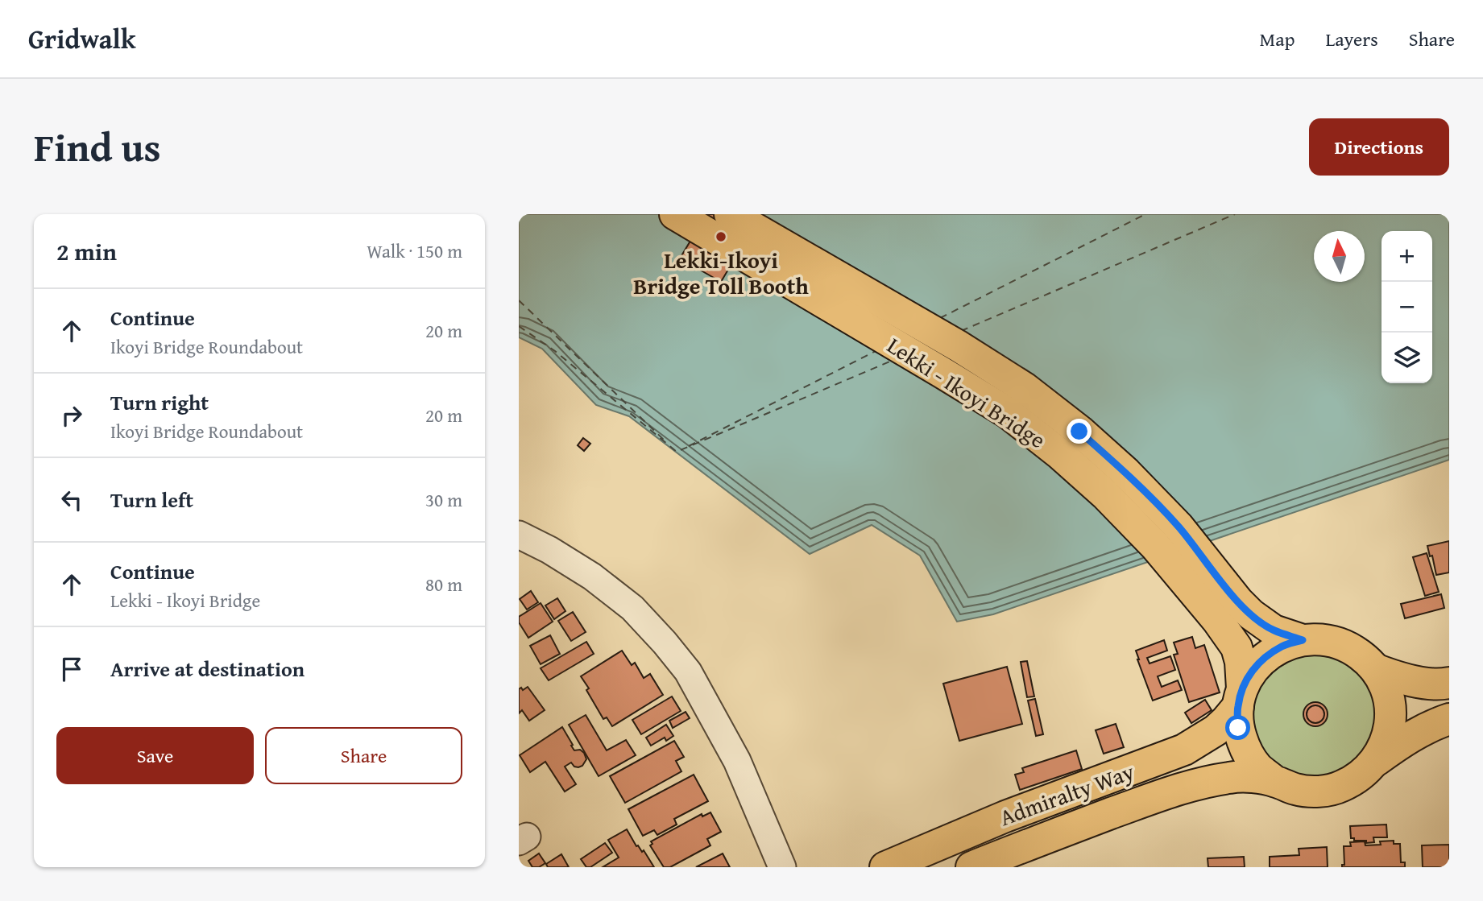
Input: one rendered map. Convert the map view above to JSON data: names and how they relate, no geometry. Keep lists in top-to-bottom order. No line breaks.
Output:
{"streets":{"main road":["Lekki - Ikoyi Bridge","Admiralty Way"]},"places":["Lekki-Ikoyi Bridge Toll Booth"],"north":"top","page":{"header":"Gridwalk","nav":["Map","Layers","Share"],"title":"Find us","buttons":["Directions",["Save","Share"]],"heading":["2 min","Walk · 150 m"],"map_buttons":["+","−"],"list":[["Continue","Ikoyi Bridge Roundabout","20 m"],["Turn right","Ikoyi Bridge Roundabout","20 m"],["Turn left","30 m"],["Continue","Lekki - Ikoyi Bridge","80 m"],"Arrive at destination"]}}
